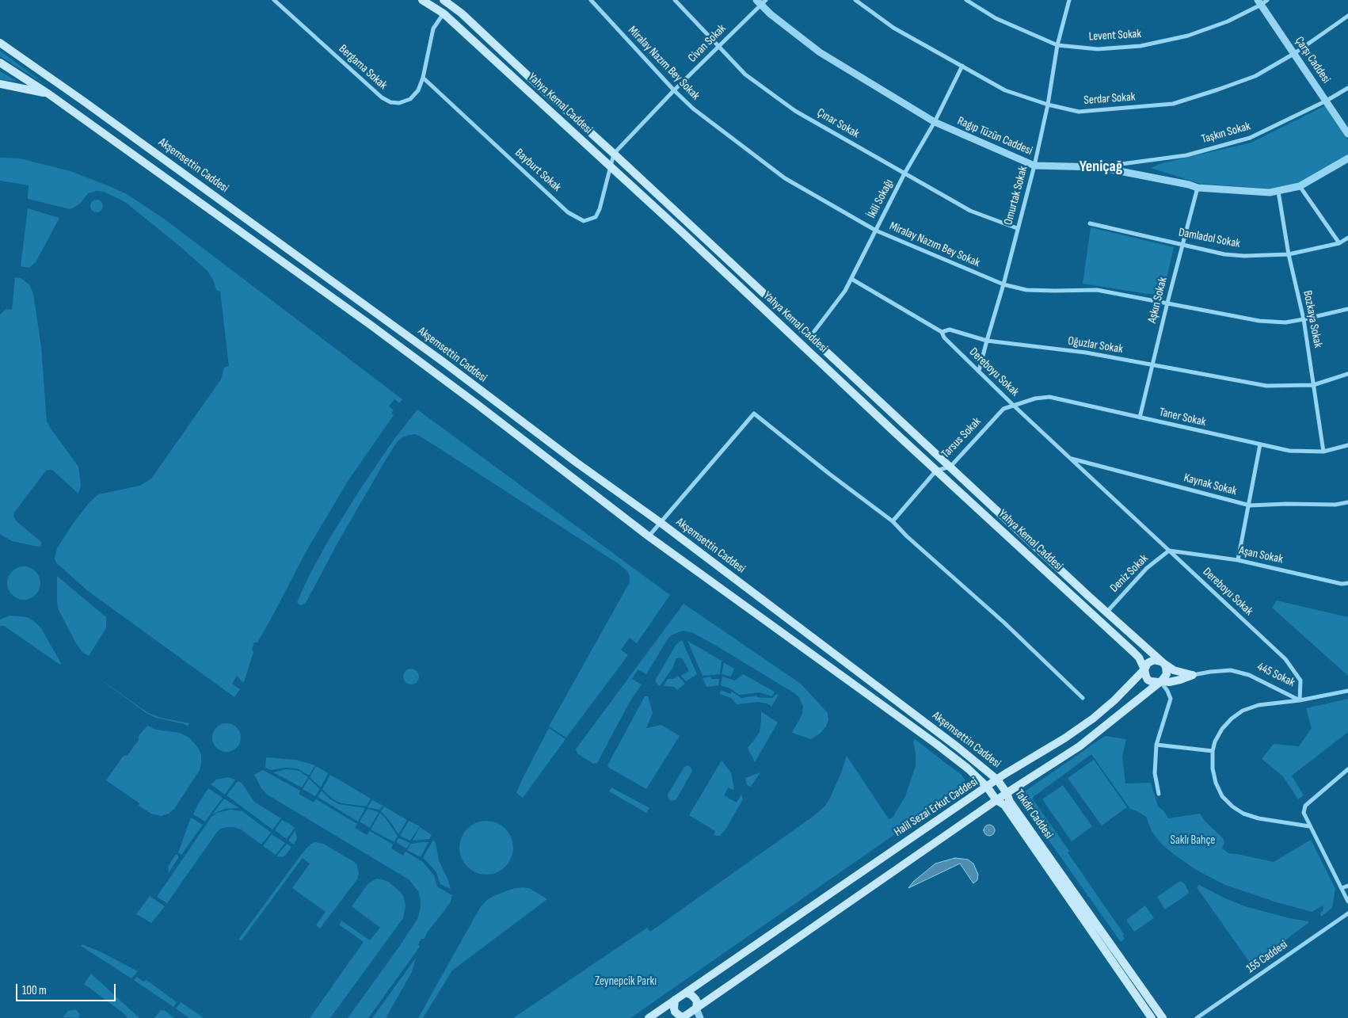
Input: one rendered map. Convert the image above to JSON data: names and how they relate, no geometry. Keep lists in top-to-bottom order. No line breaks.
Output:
{"streets":{"main road":["Yahya Kemal Caddesi","Akşemsettin Caddesi","445 Sokak","Halil Sezai Erkut Caddesi","Takdir Caddesi"],"street":["Levent Sokak","Civan Sokak","Çarşı Caddesi","Miralay Nazım Bey Sokak","Bergama Sokak","Serdar Sokak","Çınar Sokak","Taşkın Sokak","Ragıp Tüzün Caddesi","Bayburt Sokak","Omurtak Sokak","İkili Sokağı","Damladol Sokak","Aşkın Sokak","Bozkaya Sokak","Oğuzlar Sokak","Dereboyu Sokak","Taner Sokak","Tarsus Sokak","Kaynak Sokak","Aşan Sokak","Deniz Sokak","155 Caddesi"]},"crossings":[["Levent Sokak","Çarşı Caddesi"],["Levent Sokak","Omurtak Sokak"],["Civan Sokak","Miralay Nazım Bey Sokak"],["Civan Sokak","Yahya Kemal Caddesi"],["Civan Sokak","Çınar Sokak"],["Civan Sokak","Ragıp Tüzün Caddesi"],["Civan Sokak","Bayburt Sokak"],["Çarşı Caddesi","Serdar Sokak"],["Çarşı Caddesi","Taşkın Sokak"],["Miralay Nazım Bey Sokak","Omurtak Sokak"],["Miralay Nazım Bey Sokak","İkili Sokağı"],["Miralay Nazım Bey Sokak","Aşkın Sokak"],["Miralay Nazım Bey Sokak","Bozkaya Sokak"],["Bergama Sokak","Yahya Kemal Caddesi"],["Bergama Sokak","Bayburt Sokak"],["Serdar Sokak","Omurtak Sokak"],["Serdar Sokak","İkili Sokağı"],["Yahya Kemal Caddesi","Bayburt Sokak"],["Yahya Kemal Caddesi","İkili Sokağı"],["Yahya Kemal Caddesi","Tarsus Sokak"],["Yahya Kemal Caddesi","Deniz Sokak"],["Yahya Kemal Caddesi","445 Sokak"],["Çınar Sokak","Omurtak Sokak"],["Çınar Sokak","İkili Sokağı"],["Taşkın Sokak","Ragıp Tüzün Caddesi"],["Ragıp Tüzün Caddesi","Omurtak Sokak"],["Ragıp Tüzün Caddesi","İkili Sokağı"],["Ragıp Tüzün Caddesi","Aşkın Sokak"],["Ragıp Tüzün Caddesi","Bozkaya Sokak"],["Akşemsettin Caddesi","Halil Sezai Erkut Caddesi"],["Omurtak Sokak","Oğuzlar Sokak"],["Omurtak Sokak","Dereboyu Sokak"],["İkili Sokağı","Oğuzlar Sokak"],["Damladol Sokak","Aşkın Sokak"],["Damladol Sokak","Bozkaya Sokak"],["Aşkın Sokak","Oğuzlar Sokak"],["Aşkın Sokak","Taner Sokak"],["Bozkaya Sokak","Oğuzlar Sokak"],["Bozkaya Sokak","Taner Sokak"],["Oğuzlar Sokak","Dereboyu Sokak"],["Dereboyu Sokak","Taner Sokak"],["Dereboyu Sokak","Tarsus Sokak"],["Dereboyu Sokak","Kaynak Sokak"],["Dereboyu Sokak","Aşan Sokak"],["Dereboyu Sokak","Deniz Sokak"],["Dereboyu Sokak","445 Sokak"],["Taner Sokak","Tarsus Sokak"],["Aşan Sokak","Deniz Sokak"],["Halil Sezai Erkut Caddesi","Takdir Caddesi"]],"districts":["Yeniçağ"],"parks":["Saklı Bahçe","Zeynepcik Parkı"],"scale_bar":"100 m"}
